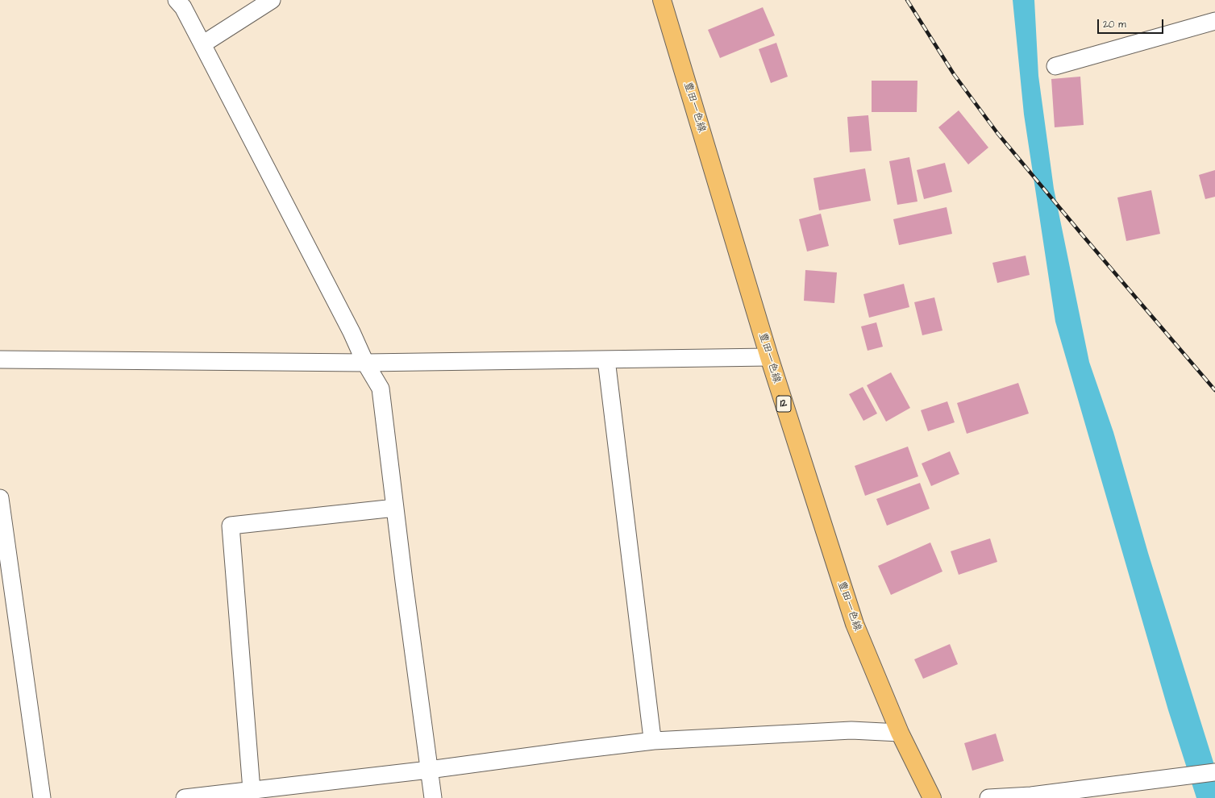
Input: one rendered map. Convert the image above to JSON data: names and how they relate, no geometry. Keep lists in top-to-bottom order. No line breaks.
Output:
{"streets":{"main road":["豊田一色線","12"]},"scale_bar":"20 m"}
